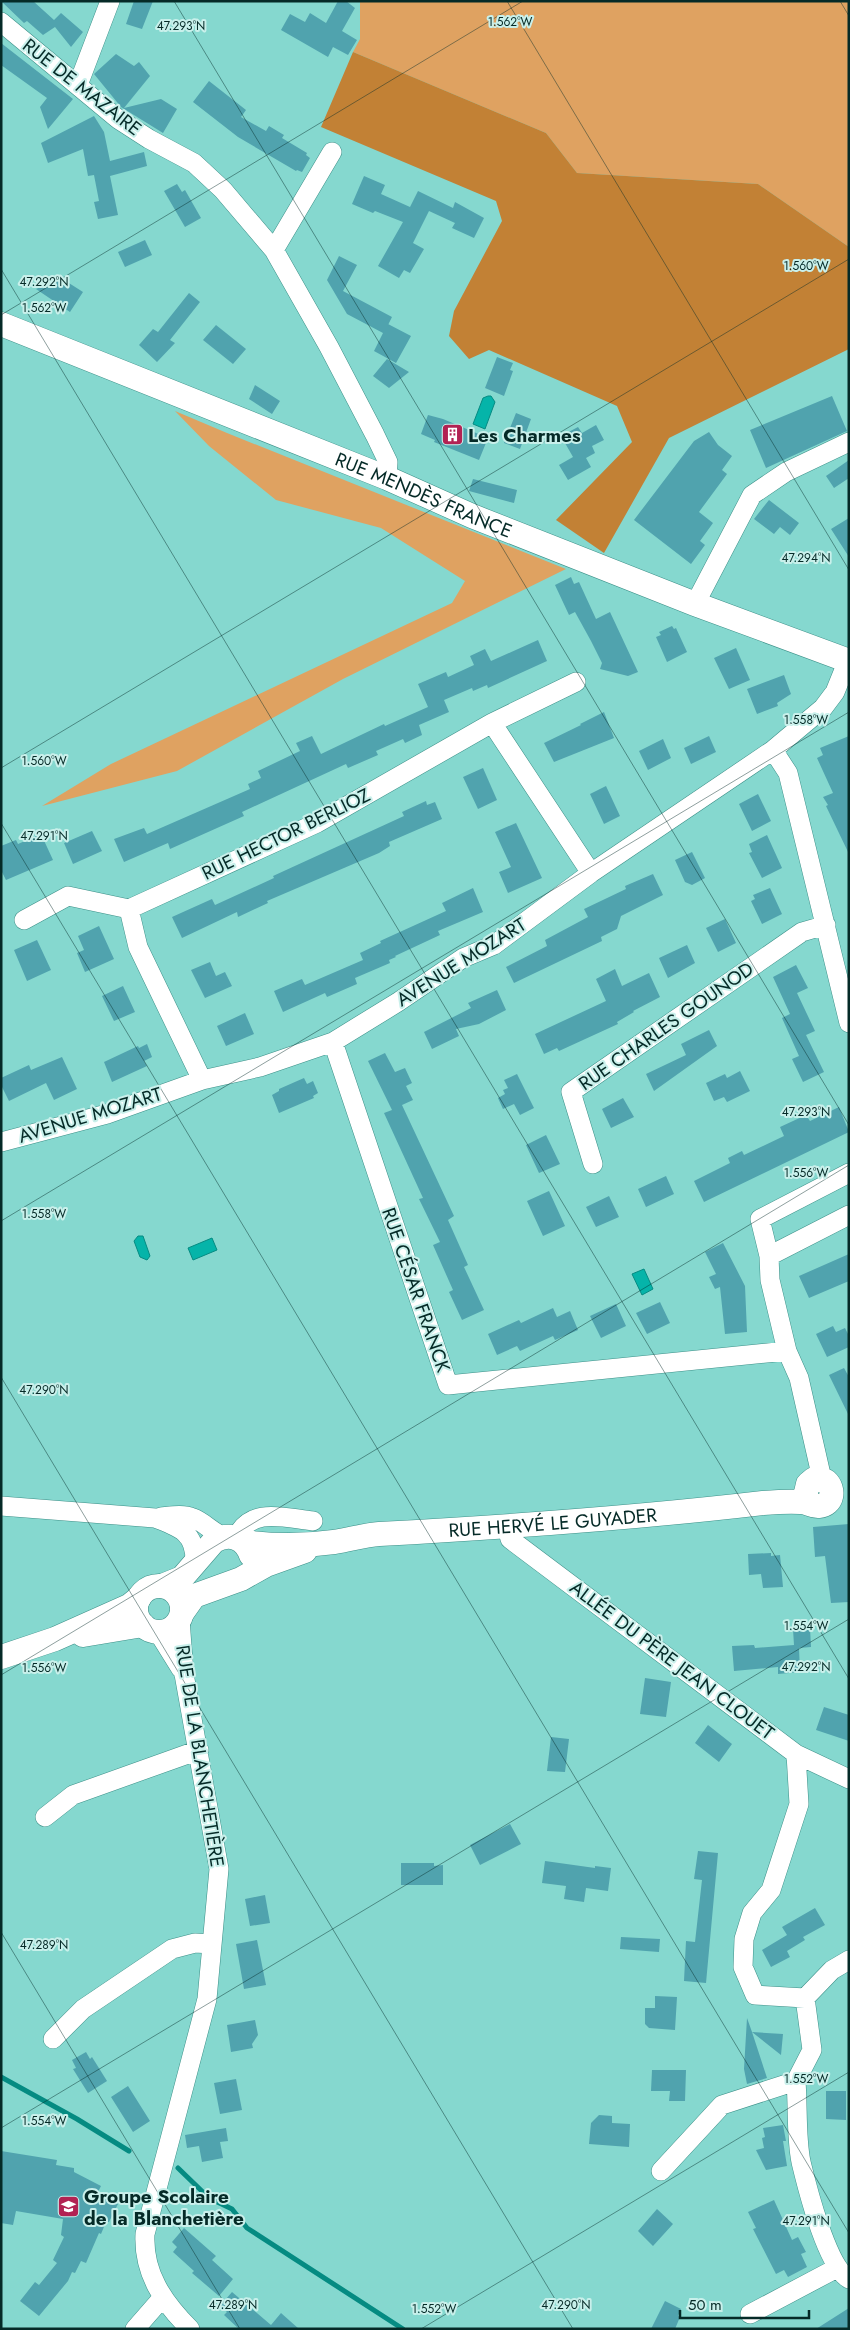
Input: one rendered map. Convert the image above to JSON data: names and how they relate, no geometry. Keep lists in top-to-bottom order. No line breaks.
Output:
{"streets":{"street":["RUE DE MAZAIRE","RUE MENDÈS FRANCE","RUE HECTOR BERLIOZ","AVENUE MOZART","RUE CHARLES GOUNOD","RUE CÉSAR FRANCK","RUE HERVÉ LE GUYADER","ALLÉE DU PÈRE JEAN CLOUET","RUE DE LA BLANCHETIÈRE"]},"crossings":[["RUE DE MAZAIRE","RUE MENDÈS FRANCE"],["RUE MENDÈS FRANCE","AVENUE MOZART"],["AVENUE MOZART","RUE CÉSAR FRANCK"],["RUE HERVÉ LE GUYADER","ALLÉE DU PÈRE JEAN CLOUET"],["RUE HERVÉ LE GUYADER","RUE DE LA BLANCHETIÈRE"]],"places":{"building":["Les Charmes"],"school or university":["Groupe Scolaire de la Blanchetière"]},"scale_bar":"50 m","coordinates":["1.562°W","47.293°N","1.560°W","47.292°N","47.294°N","1.558°W","47.291°N","1.556°W","47.290°N","1.554°W","47.289°N","1.552°W"]}
